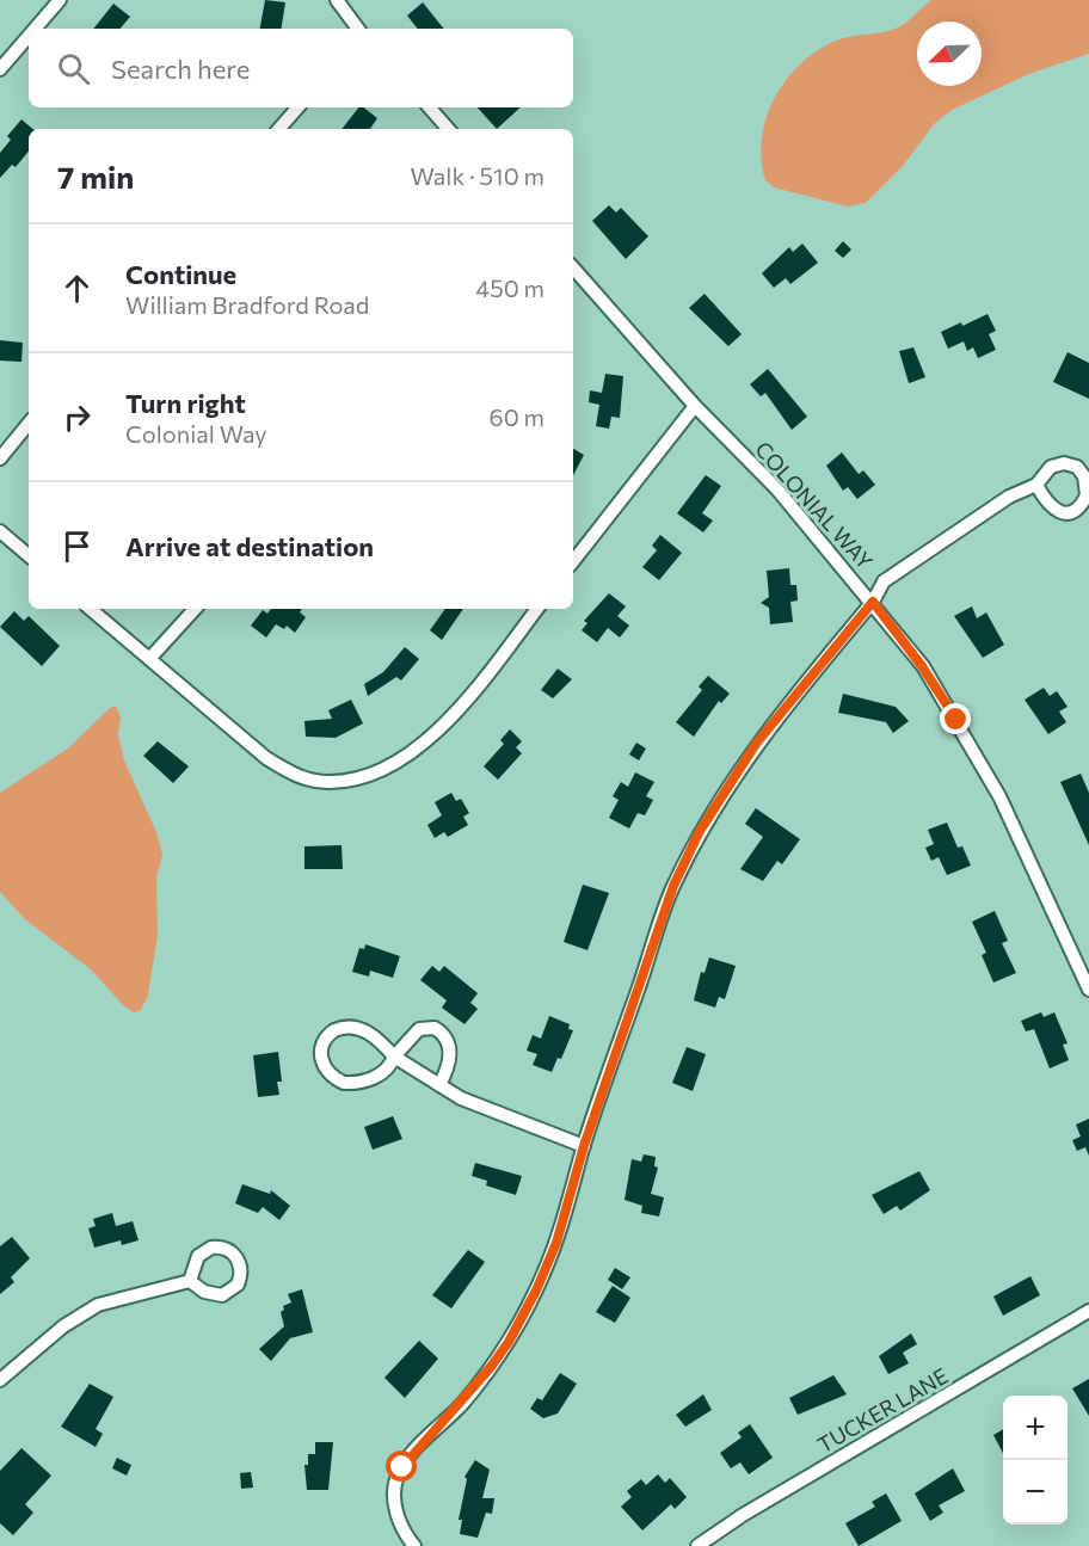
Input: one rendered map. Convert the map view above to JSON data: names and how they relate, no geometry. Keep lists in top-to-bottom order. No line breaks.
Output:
{"streets":{"street":["COLONIAL WAY","TUCKER LANE"]},"north":"bottom left","page":{"search":"Search here","heading":["7 min","Walk · 510 m"],"list":[["Continue","William Bradford Road","450 m"],["Turn right","Colonial Way","60 m"],"Arrive at destination"],"map_buttons":["+","−"]}}
